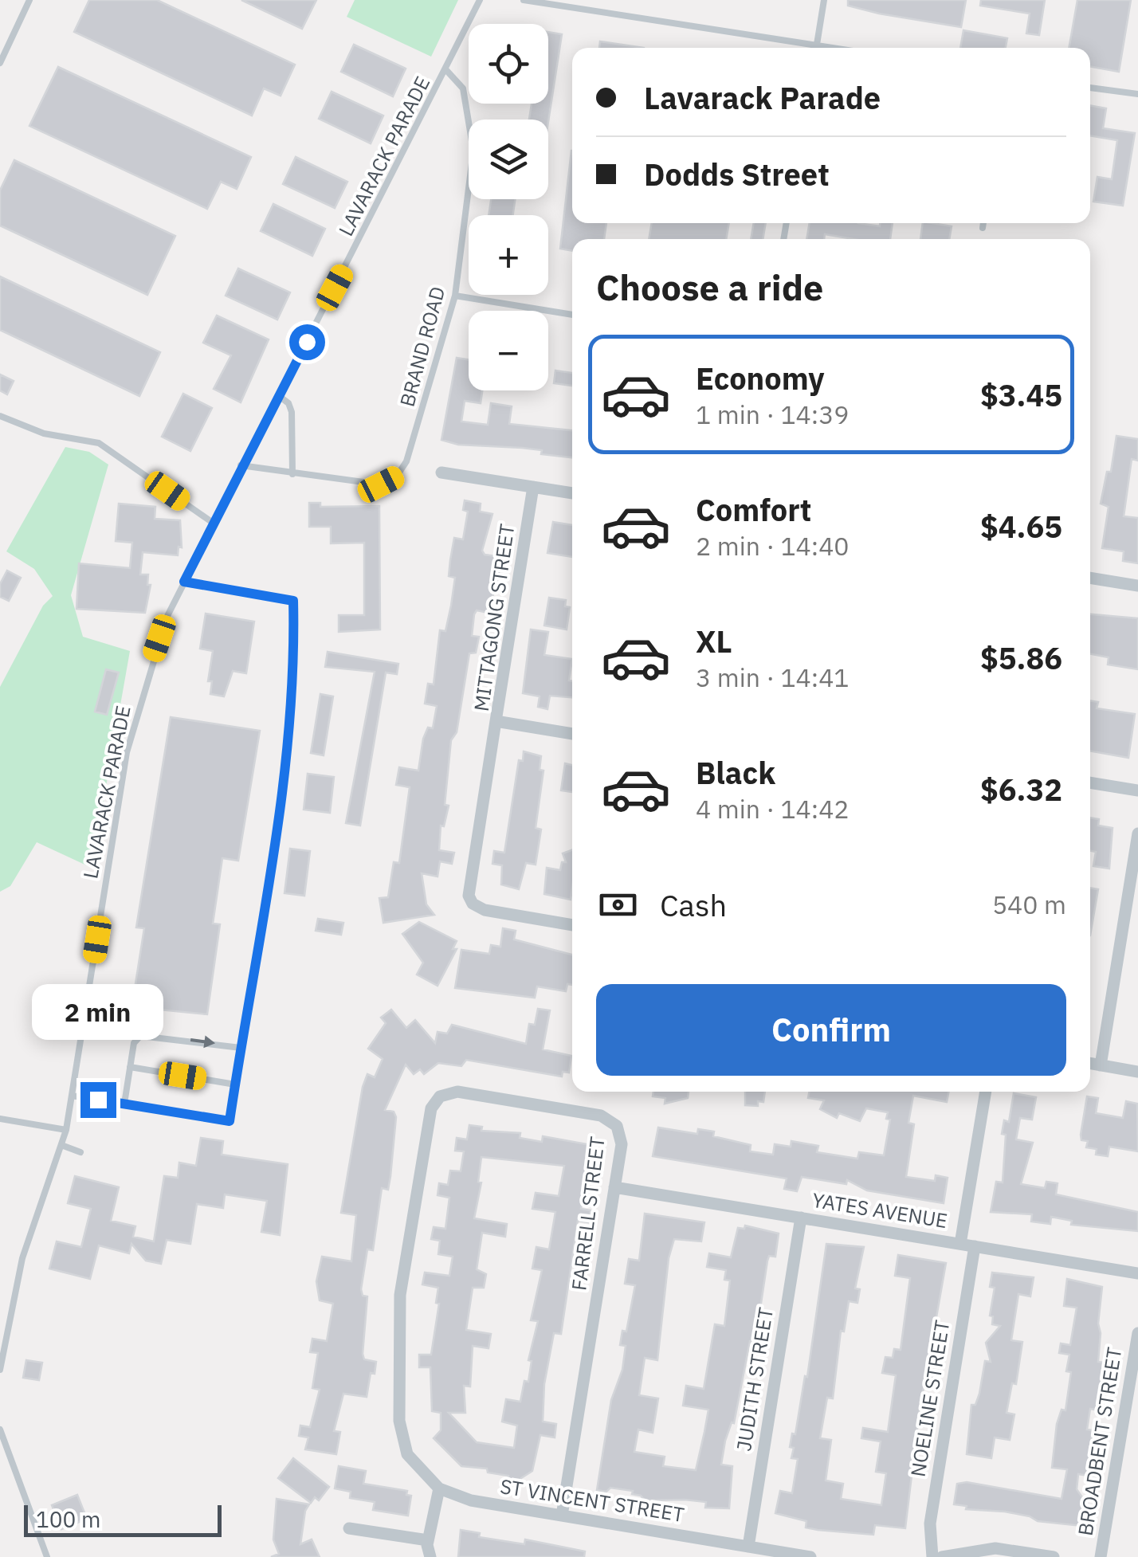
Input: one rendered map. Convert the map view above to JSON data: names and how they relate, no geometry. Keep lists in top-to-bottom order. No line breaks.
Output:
{"streets":{"street":["MITTAGONG STREET","YATES AVENUE","FARRELL STREET","JUDITH STREET","NOELINE STREET","BROADBENT STREET","ST VINCENT STREET"],"lane":["LAVARACK PARADE","BRAND ROAD"]},"crossings":[["LAVARACK PARADE","BRAND ROAD"],["YATES AVENUE","FARRELL STREET"],["YATES AVENUE","JUDITH STREET"],["YATES AVENUE","NOELINE STREET"],["FARRELL STREET","ST VINCENT STREET"],["JUDITH STREET","ST VINCENT STREET"]],"scale_bar":"100 m","page":{"map_buttons":["+","−"],"banner":["Lavarack Parade","Dodds Street"],"heading":"Choose a ride","list":[{"name":"Economy","note":"1 min · 14:39","value":"$3.45"},{"name":"Comfort","note":"2 min · 14:40","value":"$4.65"},{"name":"XL","note":"3 min · 14:41","value":"$5.86"},{"name":"Black","note":"4 min · 14:42","value":"$6.32"}],"pay":["Cash","540 m"],"buttons":"Confirm","bubble":"2 min","scale":"100 m"}}
